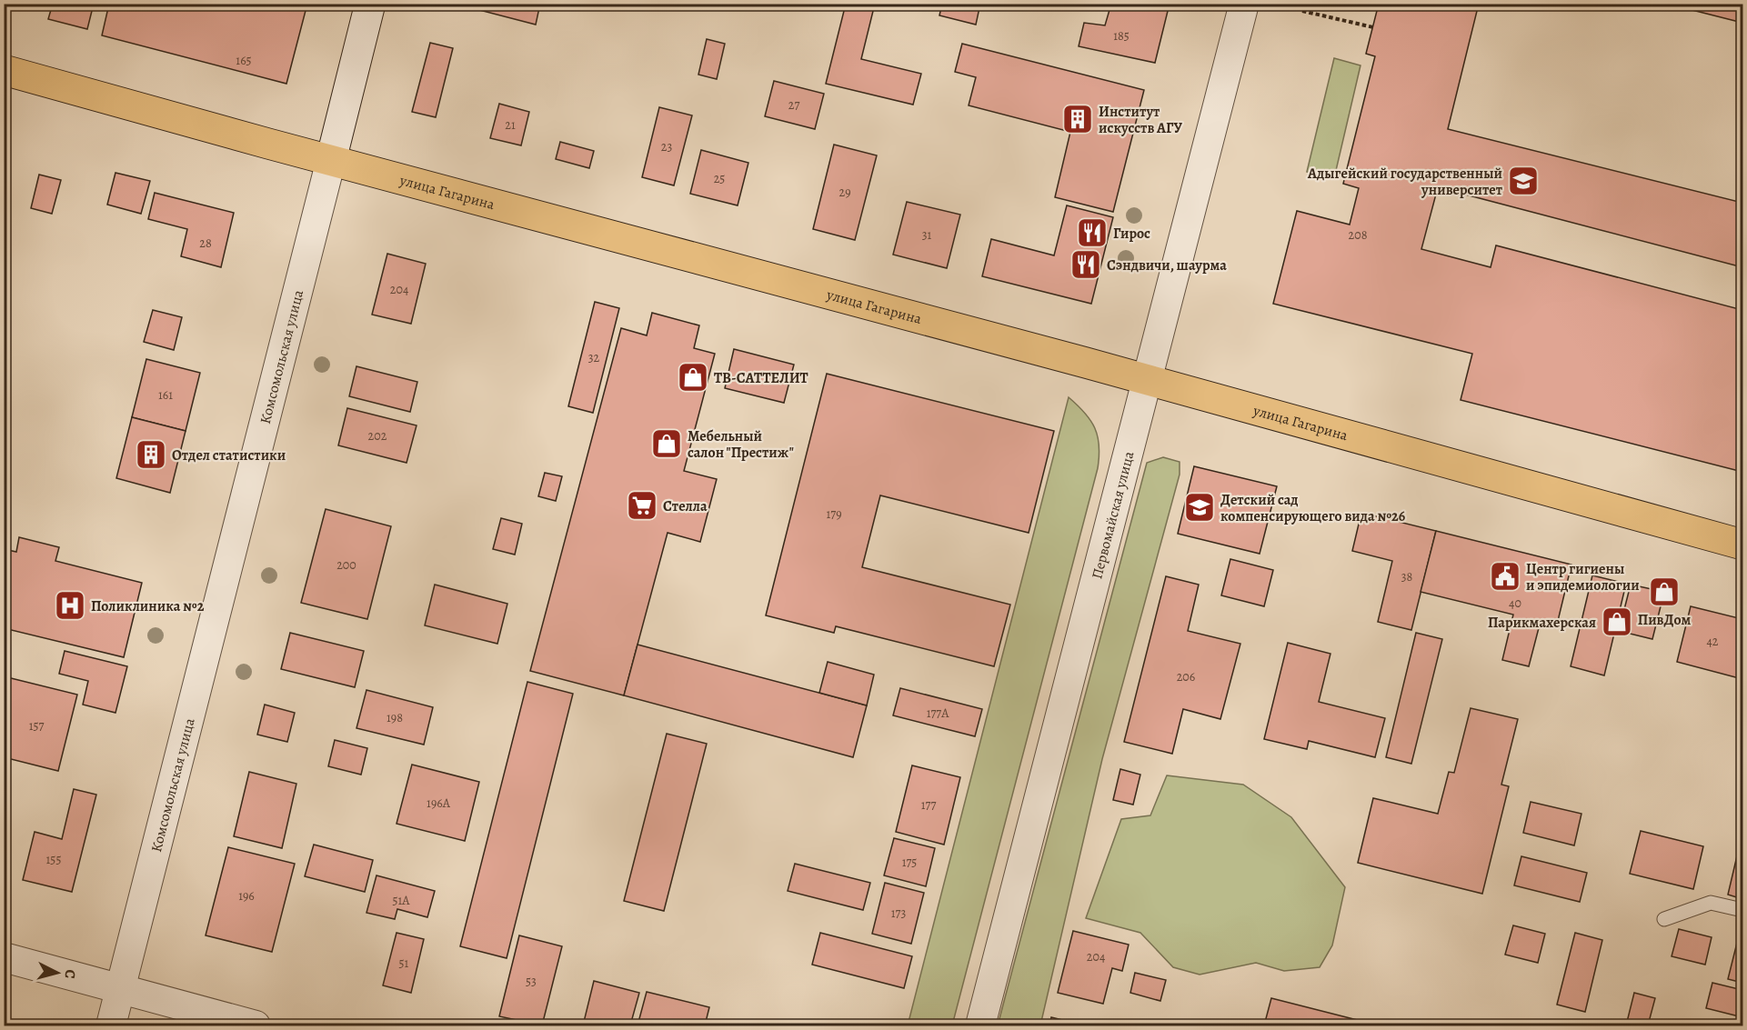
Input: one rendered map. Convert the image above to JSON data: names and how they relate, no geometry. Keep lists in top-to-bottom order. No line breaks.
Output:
{"streets":{"main road":["улица Гагарина"],"street":["Комсомольская улица","Первомайская улица"]},"crossings":[["улица Гагарина","Комсомольская улица"],["улица Гагарина","Первомайская улица"]],"places":{"building":["Институт искусств АГУ","Отдел статистики"],"school or university":["Адыгейский государственный университет","Детский сад компенсирующего вида №26"],"restaurant":["Гирос","Сэндвичи, шаурма"],"shop":["ТВ-САТТЕЛИТ","Мебельный салон \"Престиж\"","ПивДом","Парикмахерская"],"supermarket":["Стелла"],"public building":["Центр гигиены и эпидемиологии"],"hospital":["Поликлиника №2"]},"house_numbers":["185","165","27","21","23","25","29","31","208","28","204","32","161","202","179","200","38","40","42","206","177А","198","157","196А","177","155","175","196","51А","173","204","51","53"],"north":"right"}
